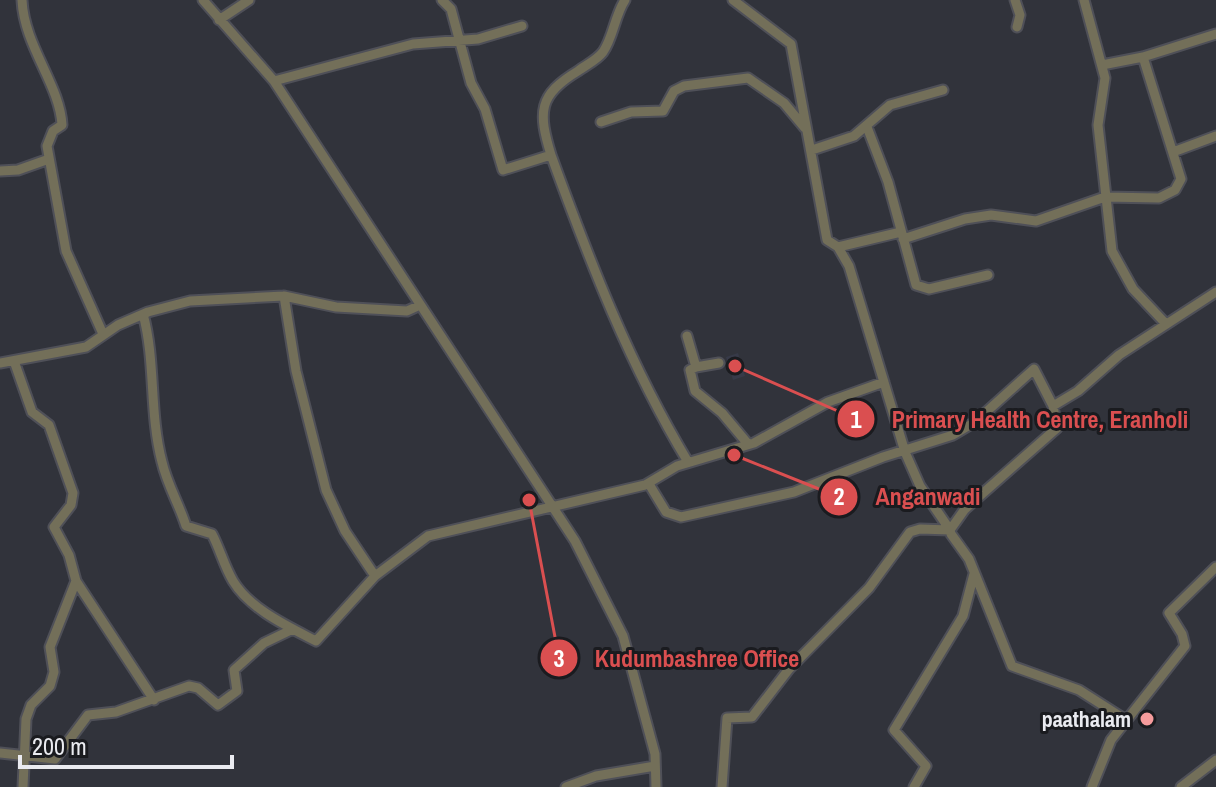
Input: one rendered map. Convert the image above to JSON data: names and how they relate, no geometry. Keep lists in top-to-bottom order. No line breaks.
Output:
{"places":["Primary Health Centre, Eranholi","Anganwadi","Kudumbashree Office","paathalam"],"scale_bar":"200 m"}
